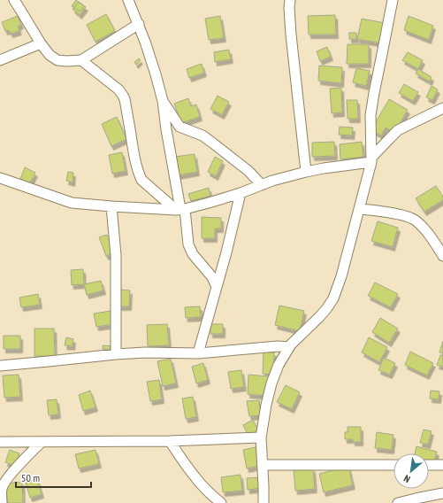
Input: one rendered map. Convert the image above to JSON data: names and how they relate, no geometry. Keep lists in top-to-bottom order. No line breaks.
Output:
{"scale_bar":"50 m","north":"bottom left"}
